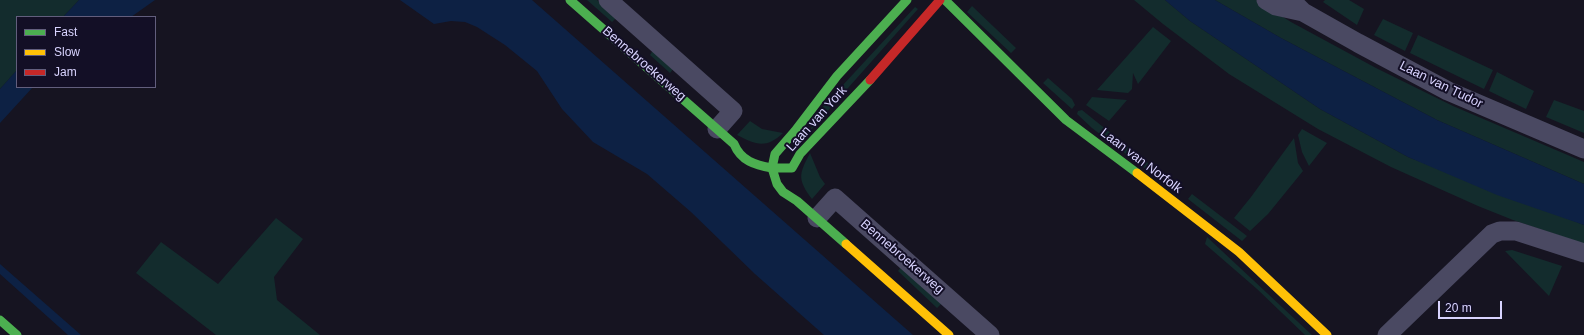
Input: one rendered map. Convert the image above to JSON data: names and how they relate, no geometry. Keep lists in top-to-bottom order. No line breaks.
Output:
{"streets":{"street":["Bennebroekerweg","Laan van Tudor","Laan van York","Laan van Norfolk"]},"crossings":[["Bennebroekerweg","Laan van York"]],"legend":["Fast","Slow","Jam"],"scale_bar":"20 m"}
